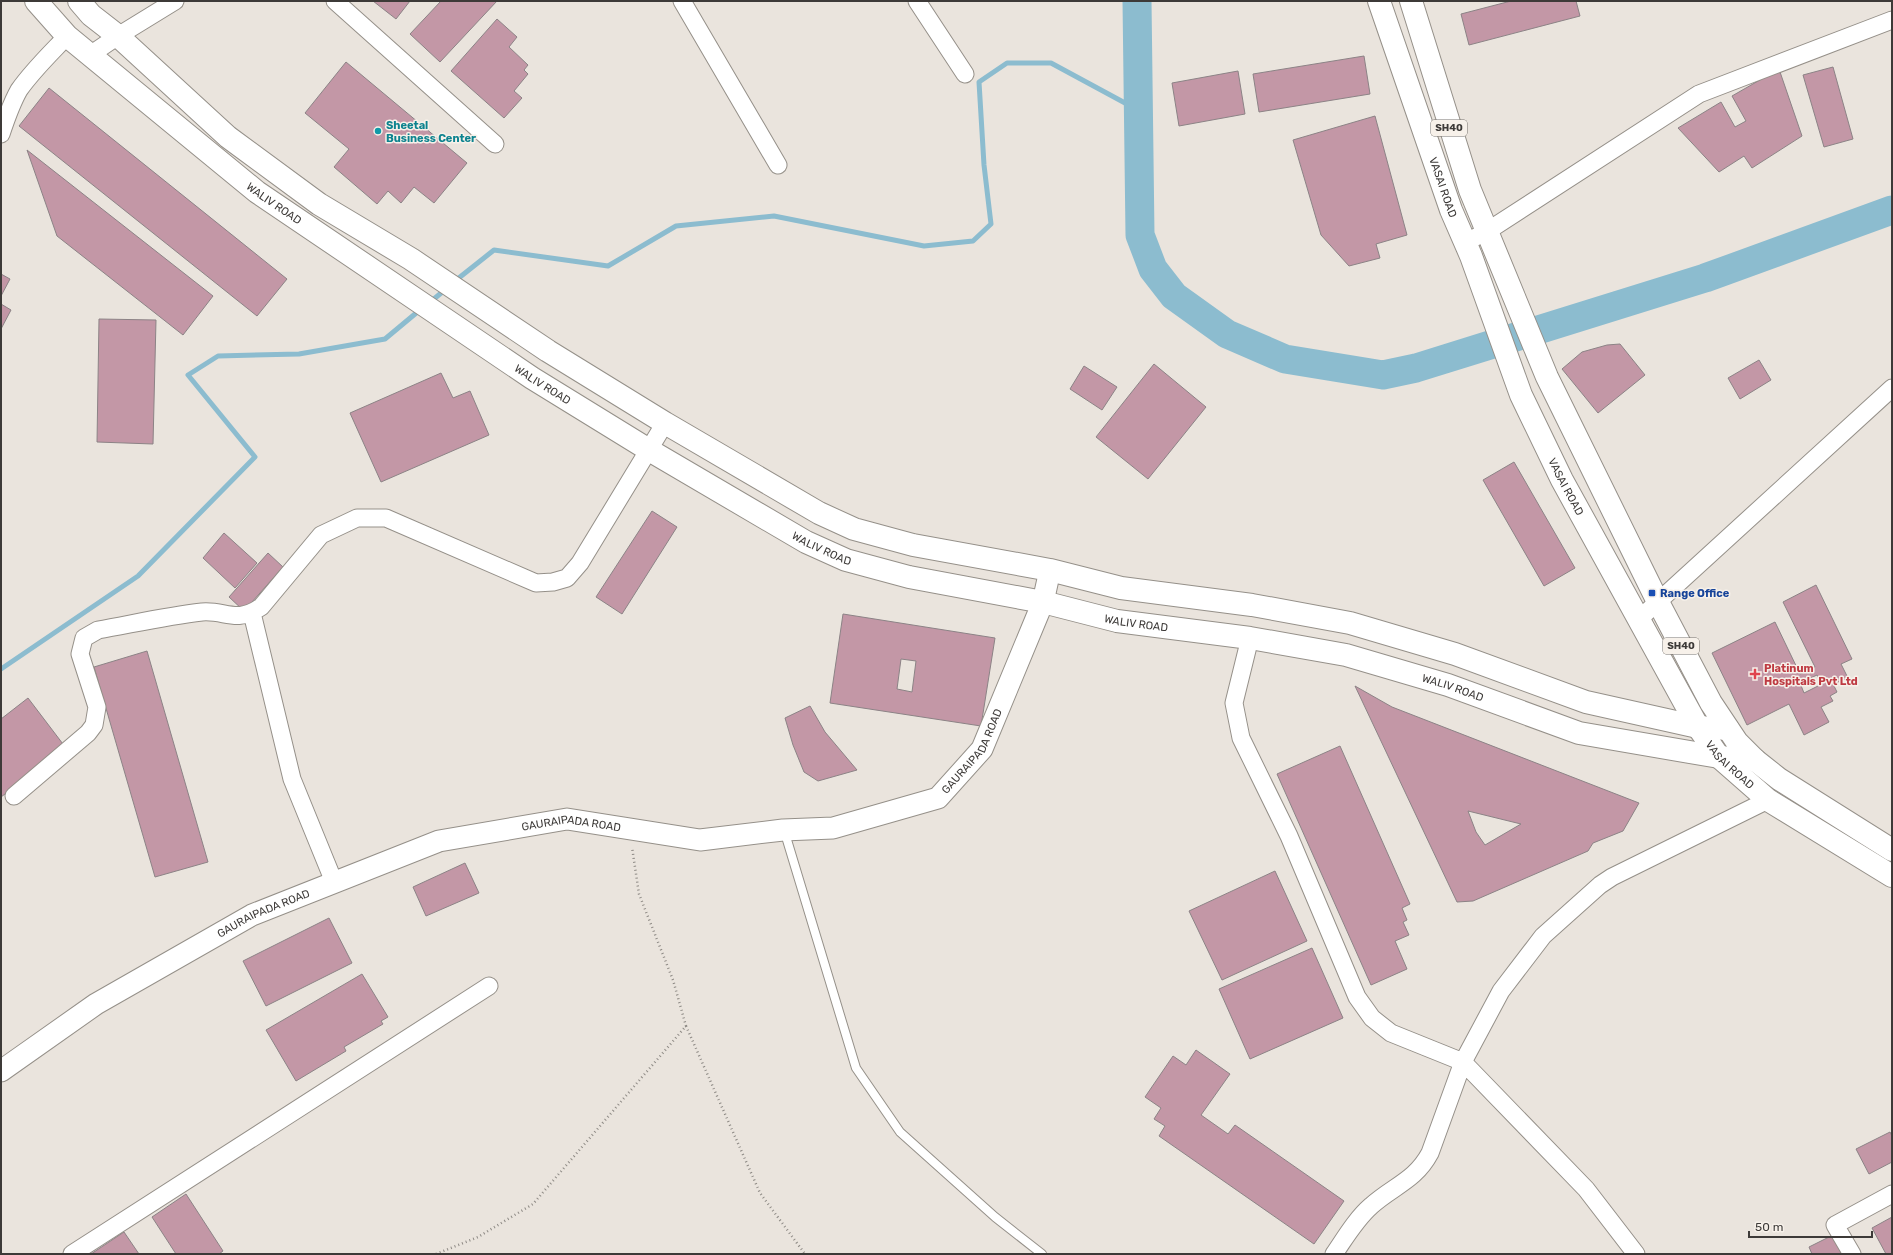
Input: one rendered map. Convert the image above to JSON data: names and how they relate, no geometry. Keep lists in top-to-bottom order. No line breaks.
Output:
{"streets":{"main road":["SH40","VASAI ROAD","WALIV ROAD"],"street":["GAURAIPADA ROAD"]},"crossings":[["VASAI ROAD","WALIV ROAD"],["WALIV ROAD","GAURAIPADA ROAD"]],"places":{"other":["Sheetal Business Center"],"transit":["Range Office"],"health":["Platinum Hospitals Pvt Ltd"]},"scale_bar":"50 m"}
